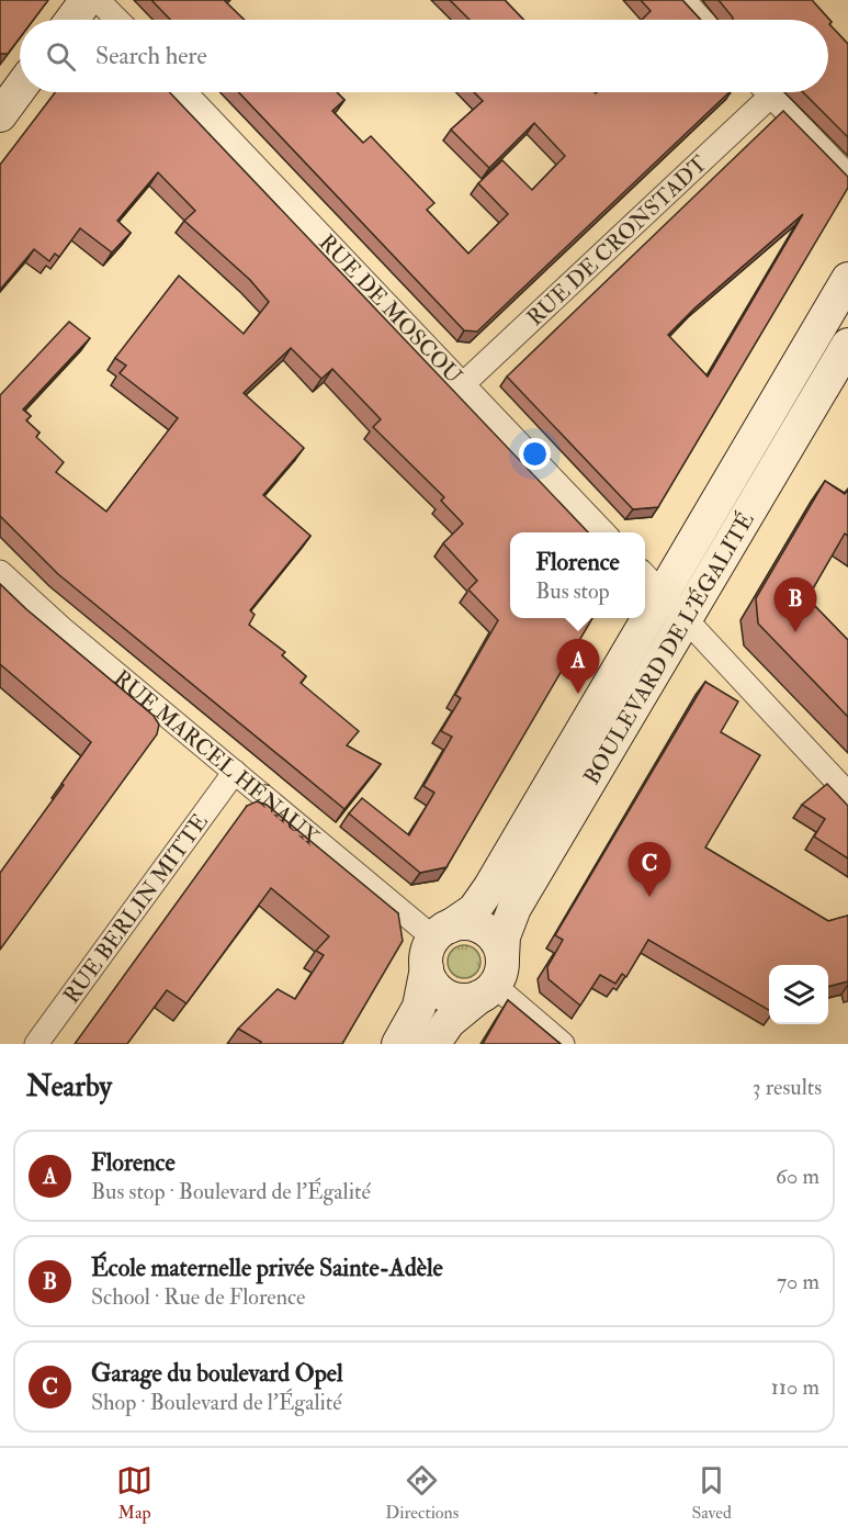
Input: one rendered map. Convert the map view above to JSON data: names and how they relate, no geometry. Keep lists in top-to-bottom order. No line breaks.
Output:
{"streets":{"main road":["BOULEVARD DE L'ÉGALITÉ"],"street":["RUE DE CRONSTADT","RUE DE MOSCOU","RUE MARCEL HÉNAUX","RUE BERLIN MITTE"]},"crossings":[["RUE DE CRONSTADT","RUE DE MOSCOU"],["BOULEVARD DE L'ÉGALITÉ","RUE MARCEL HÉNAUX"],["RUE MARCEL HÉNAUX","RUE BERLIN MITTE"]],"page":{"search":"Search here","popup":["Florence","Bus stop"],"pins":["B","A","C"],"heading":["Nearby","3 results"],"list":[{"mark":"A","name":"Florence","note":"Bus stop · Boulevard de l'Égalité","value":"60 m"},{"mark":"B","name":"École maternelle privée Sainte-Adèle","note":"School · Rue de Florence","value":"70 m"},{"mark":"C","name":"Garage du boulevard Opel","note":"Shop · Boulevard de l'Égalité","value":"110 m"}],"nav":["Map","Directions","Saved"]}}
